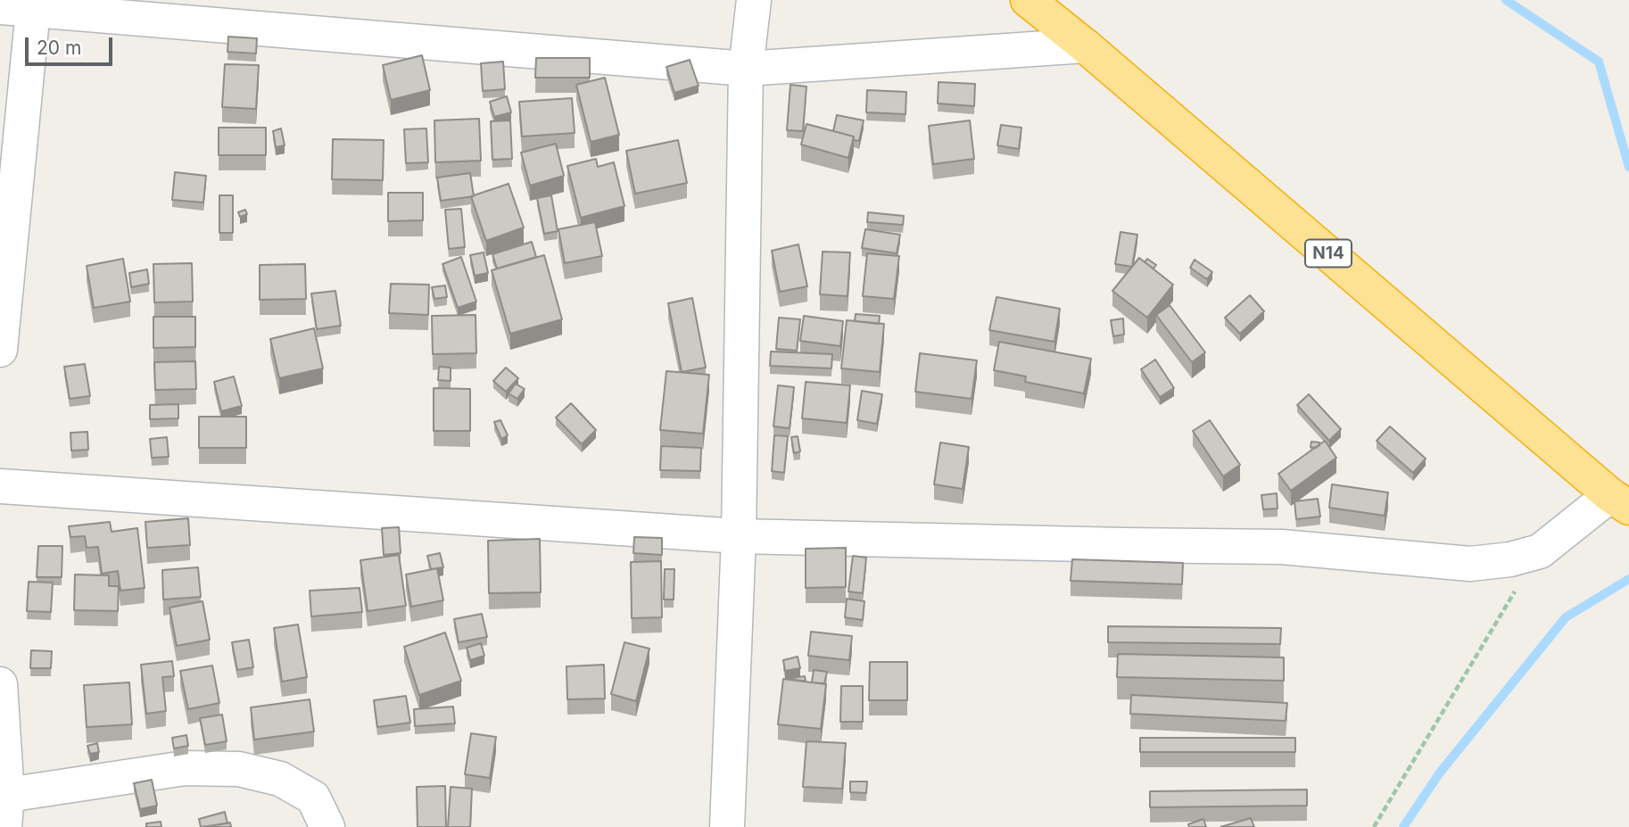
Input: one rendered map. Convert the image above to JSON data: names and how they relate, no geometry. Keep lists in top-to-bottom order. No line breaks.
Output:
{"streets":{"highway":["N14"]},"scale_bar":"20 m"}
